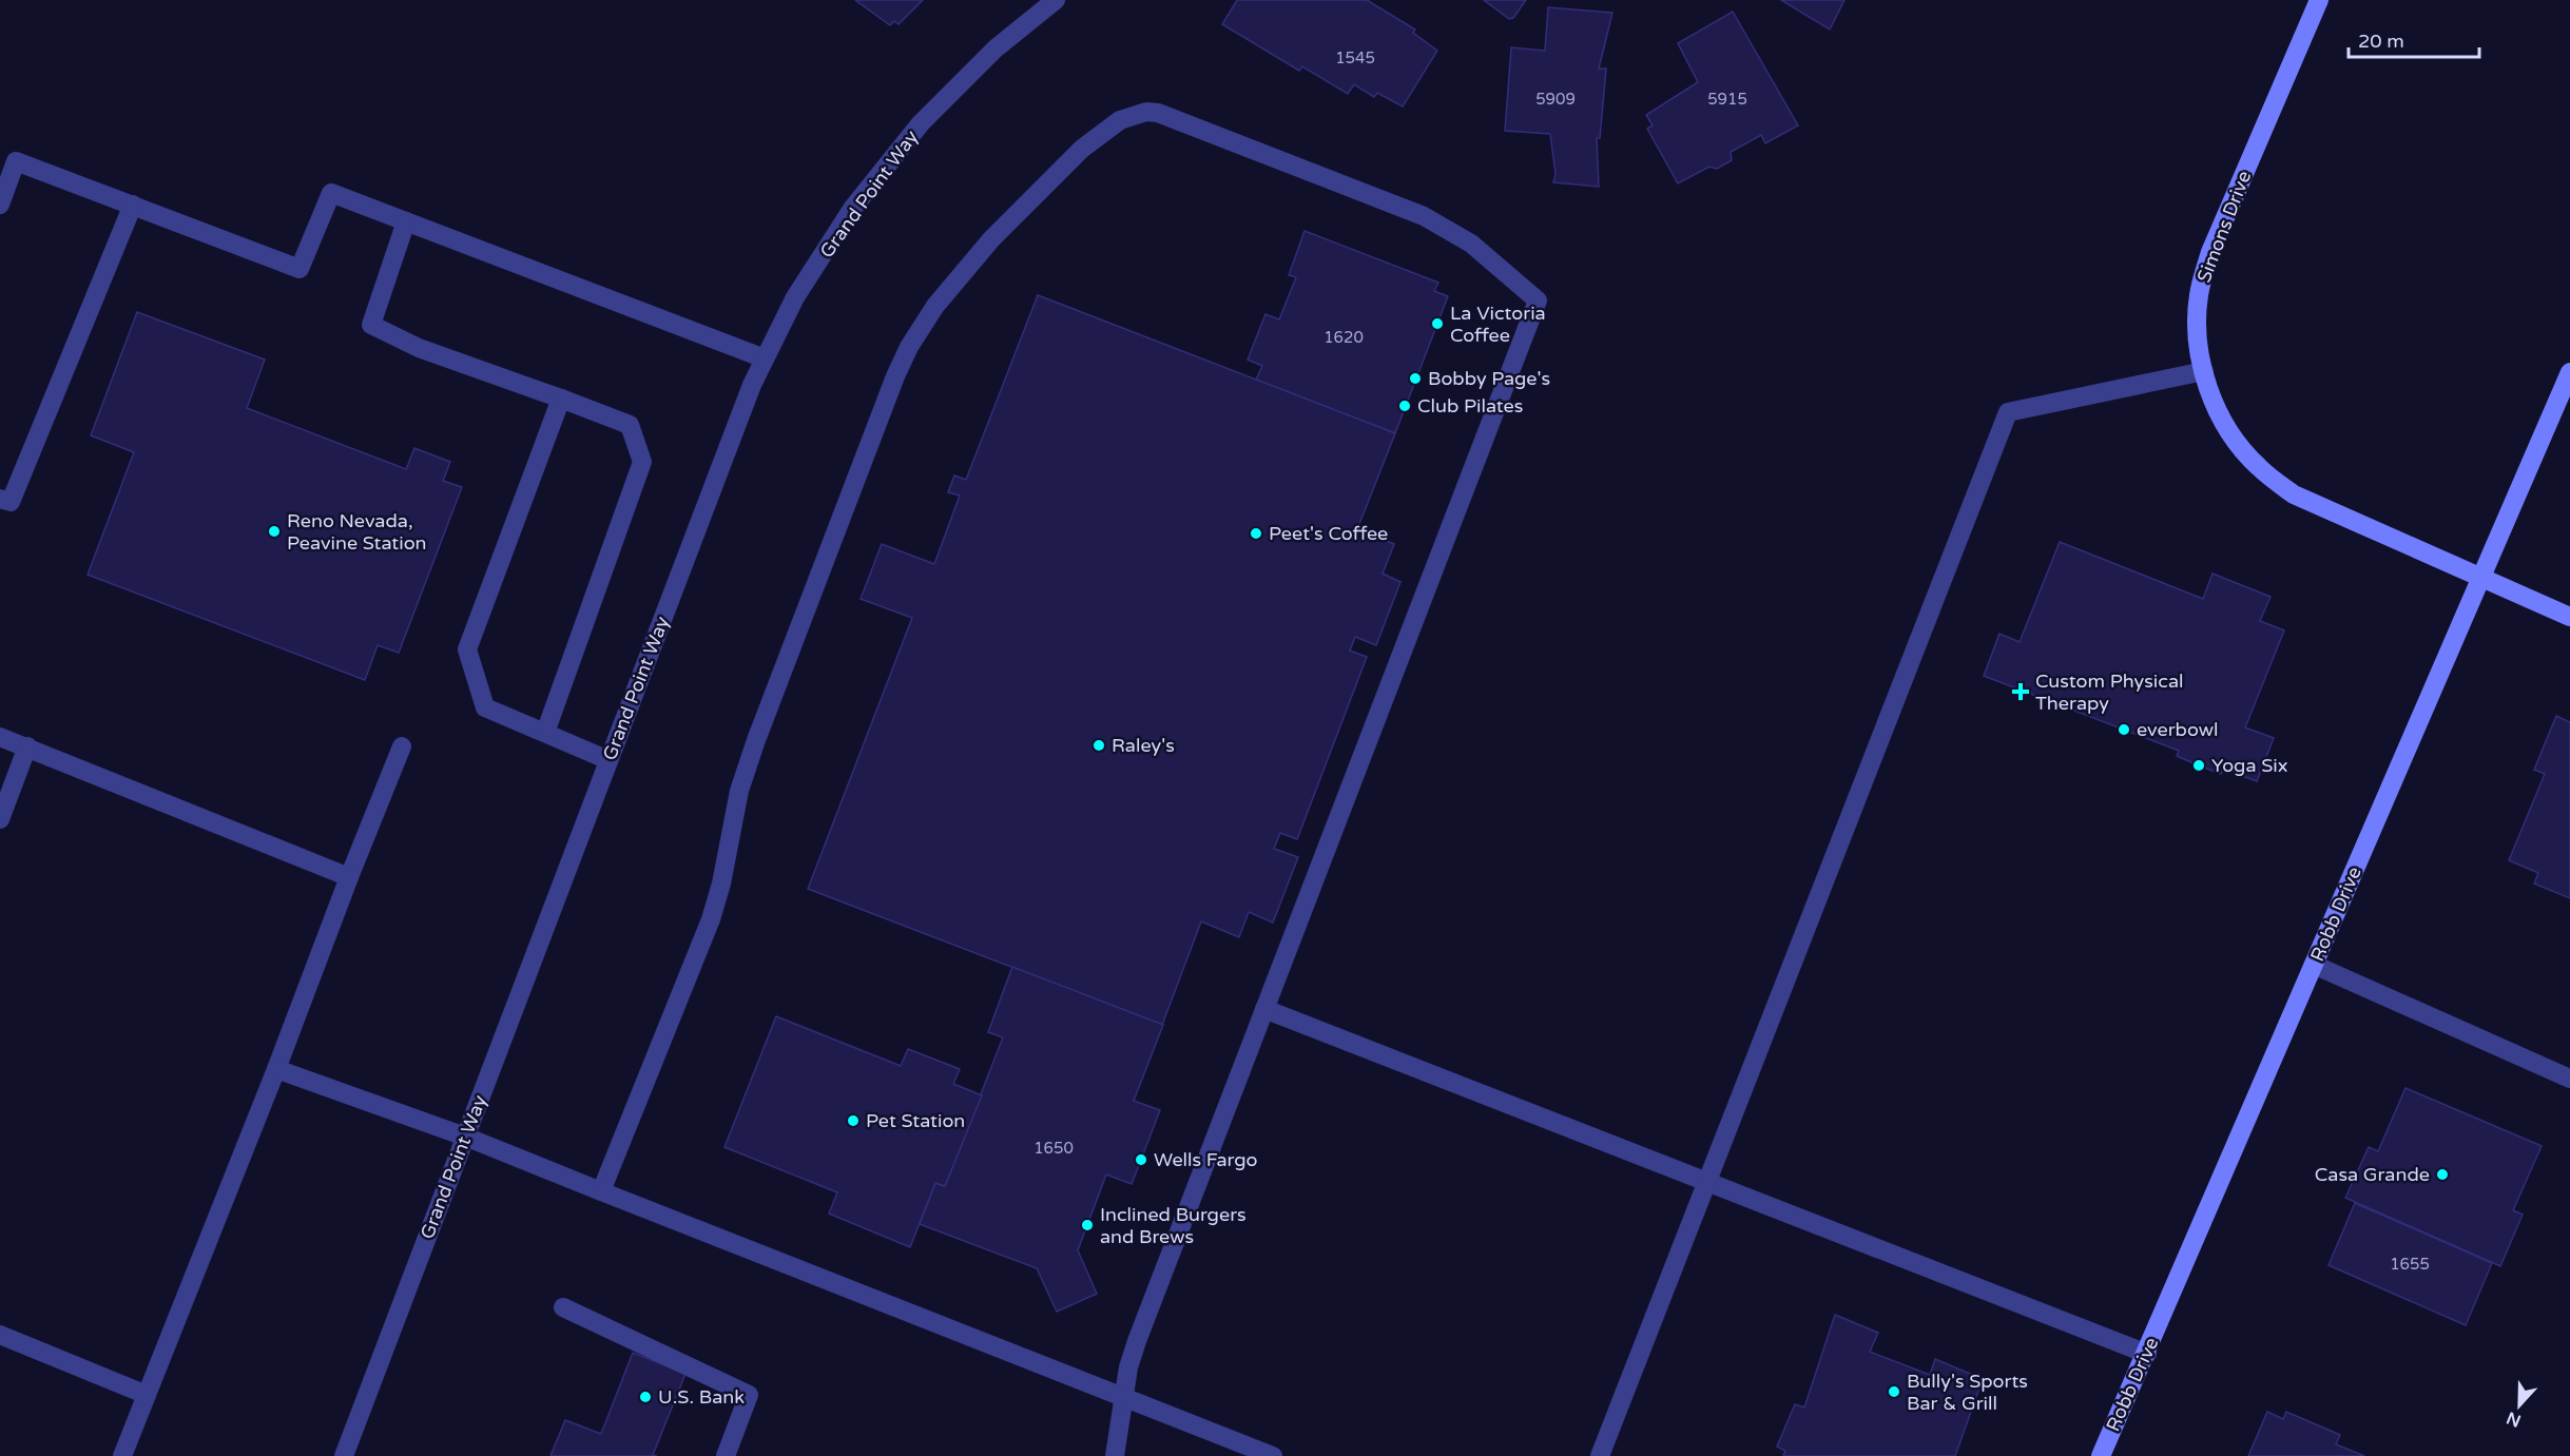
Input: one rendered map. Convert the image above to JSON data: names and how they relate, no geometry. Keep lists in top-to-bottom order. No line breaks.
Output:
{"streets":{"main road":["Simons Drive","Robb Drive"],"street":["Grand Point Way"]},"crossings":[["Simons Drive","Robb Drive"]],"places":{"other":["La Victoria Coffee","Bobby Page's","Club Pilates","Reno Nevada, Peavine Station","Peet's Coffee","everbowl","Raley's","Yoga Six","Pet Station","Wells Fargo","Casa Grande","Inclined Burgers and Brews","Bully's Sports Bar & Grill","U.S. Bank"],"health":["Custom Physical Therapy"]},"house_numbers":["1545","5909","5915","1620","1650","1655"],"scale_bar":"20 m","north":"bottom"}
